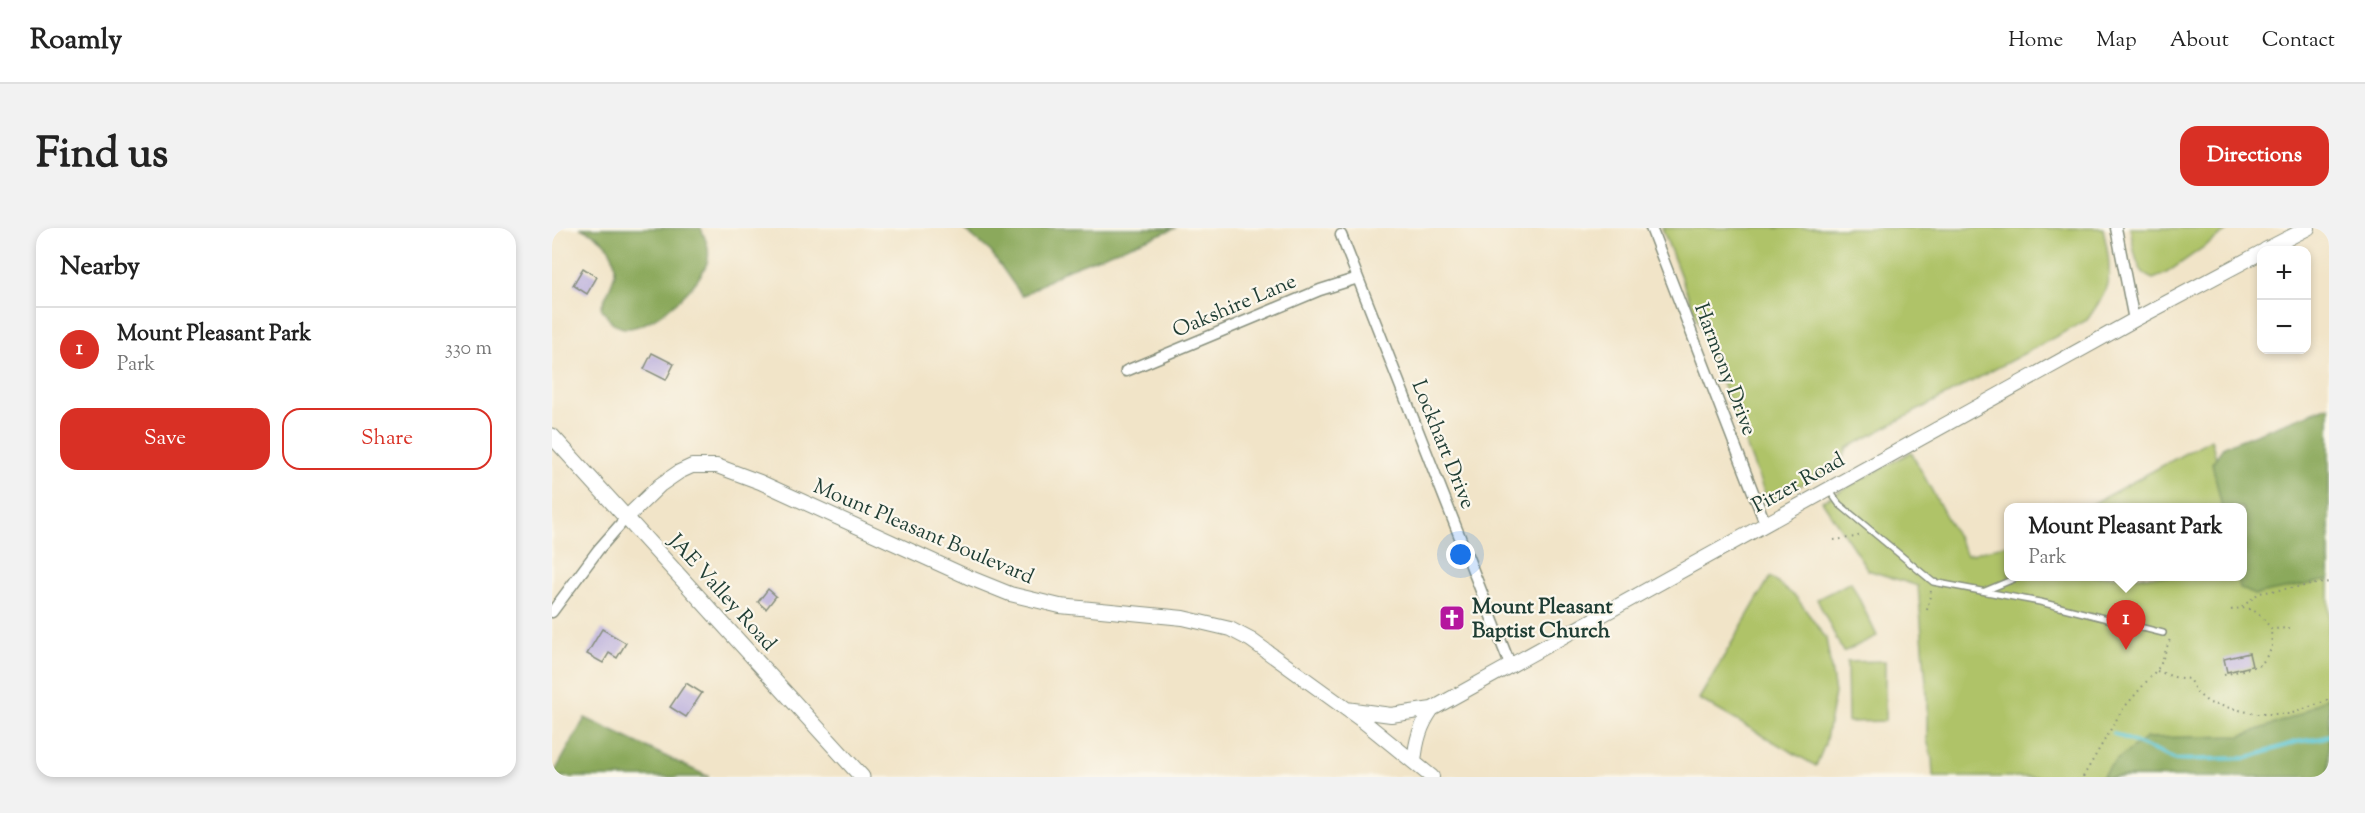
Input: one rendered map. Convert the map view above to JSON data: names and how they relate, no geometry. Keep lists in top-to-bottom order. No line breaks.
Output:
{"streets":{"main road":["JAE Valley Road"],"street":["Oakshire Lane","Harmony Drive","Lockhart Drive","Pitzer Road","Mount Pleasant Boulevard"]},"crossings":[["Oakshire Lane","Lockhart Drive"],["Harmony Drive","Pitzer Road"],["Lockhart Drive","Pitzer Road"],["Pitzer Road","Mount Pleasant Boulevard"],["Mount Pleasant Boulevard","JAE Valley Road"]],"places":{"church":["Mount Pleasant Baptist Church"]},"page":{"header":"Roamly","nav":["Home","Map","About","Contact"],"title":"Find us","buttons":["Directions",["Save","Share"]],"heading":"Nearby","map_buttons":["+","−"],"list":[{"mark":"1","name":"Mount Pleasant Park","note":"Park","value":"330 m"}],"popup":["Mount Pleasant Park","Park"],"pins":"1"}}
